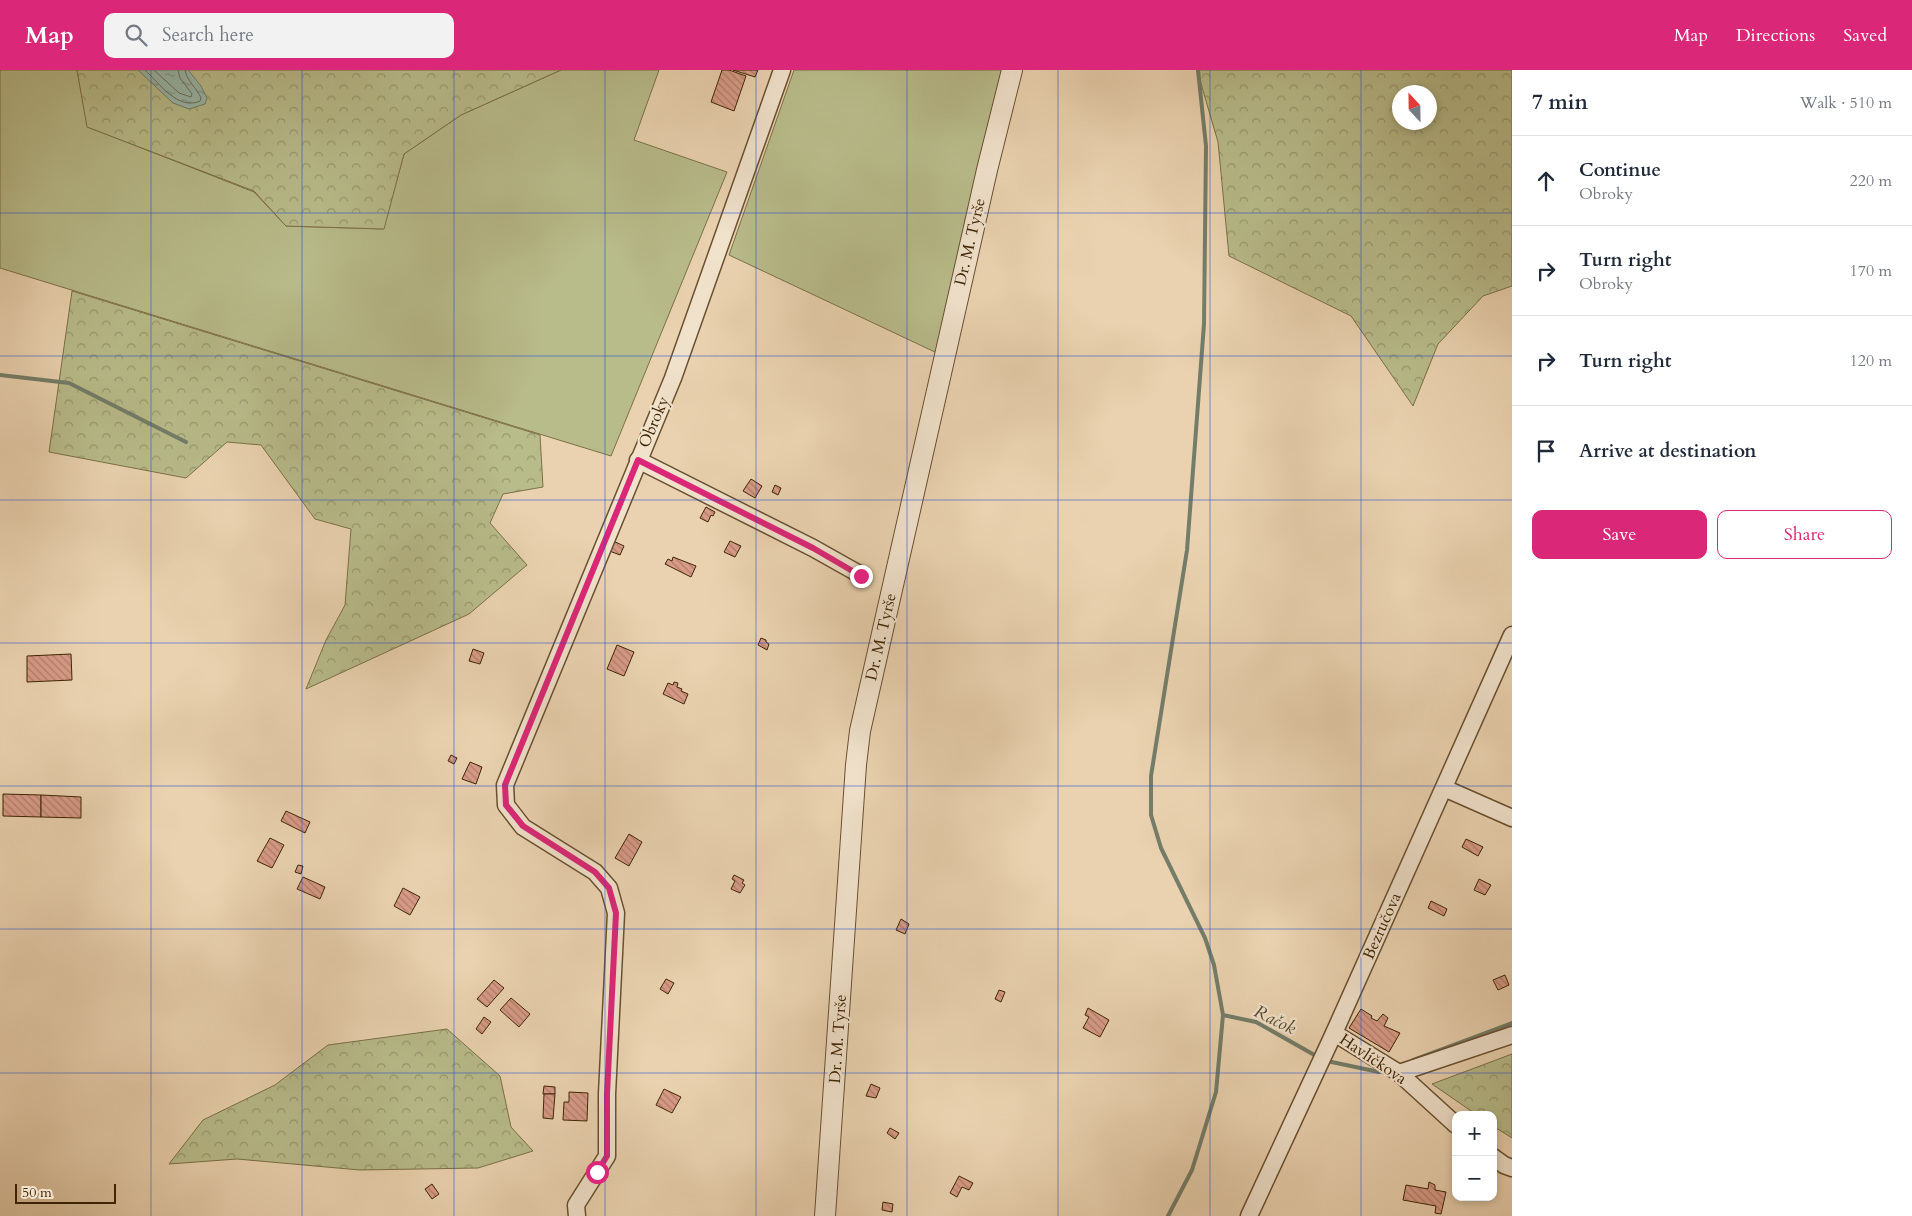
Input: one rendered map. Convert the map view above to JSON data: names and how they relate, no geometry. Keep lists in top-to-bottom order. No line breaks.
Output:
{"streets":{"street":["Dr. M. Tyrše","Obroky","Bezručova","Havlíčkova"]},"crossings":[["Bezručova","Havlíčkova"]],"water":["Račok"],"scale_bar":"50 m","north":"top","page":{"header":"Map","search":"Search here","nav":["Map","Directions","Saved"],"heading":["7 min","Walk · 510 m"],"list":[["Continue","Obroky","220 m"],["Turn right","Obroky","170 m"],["Turn right","120 m"],"Arrive at destination"],"buttons":["Save","Share"],"map_buttons":["+","−"],"scale":"50 m"}}
